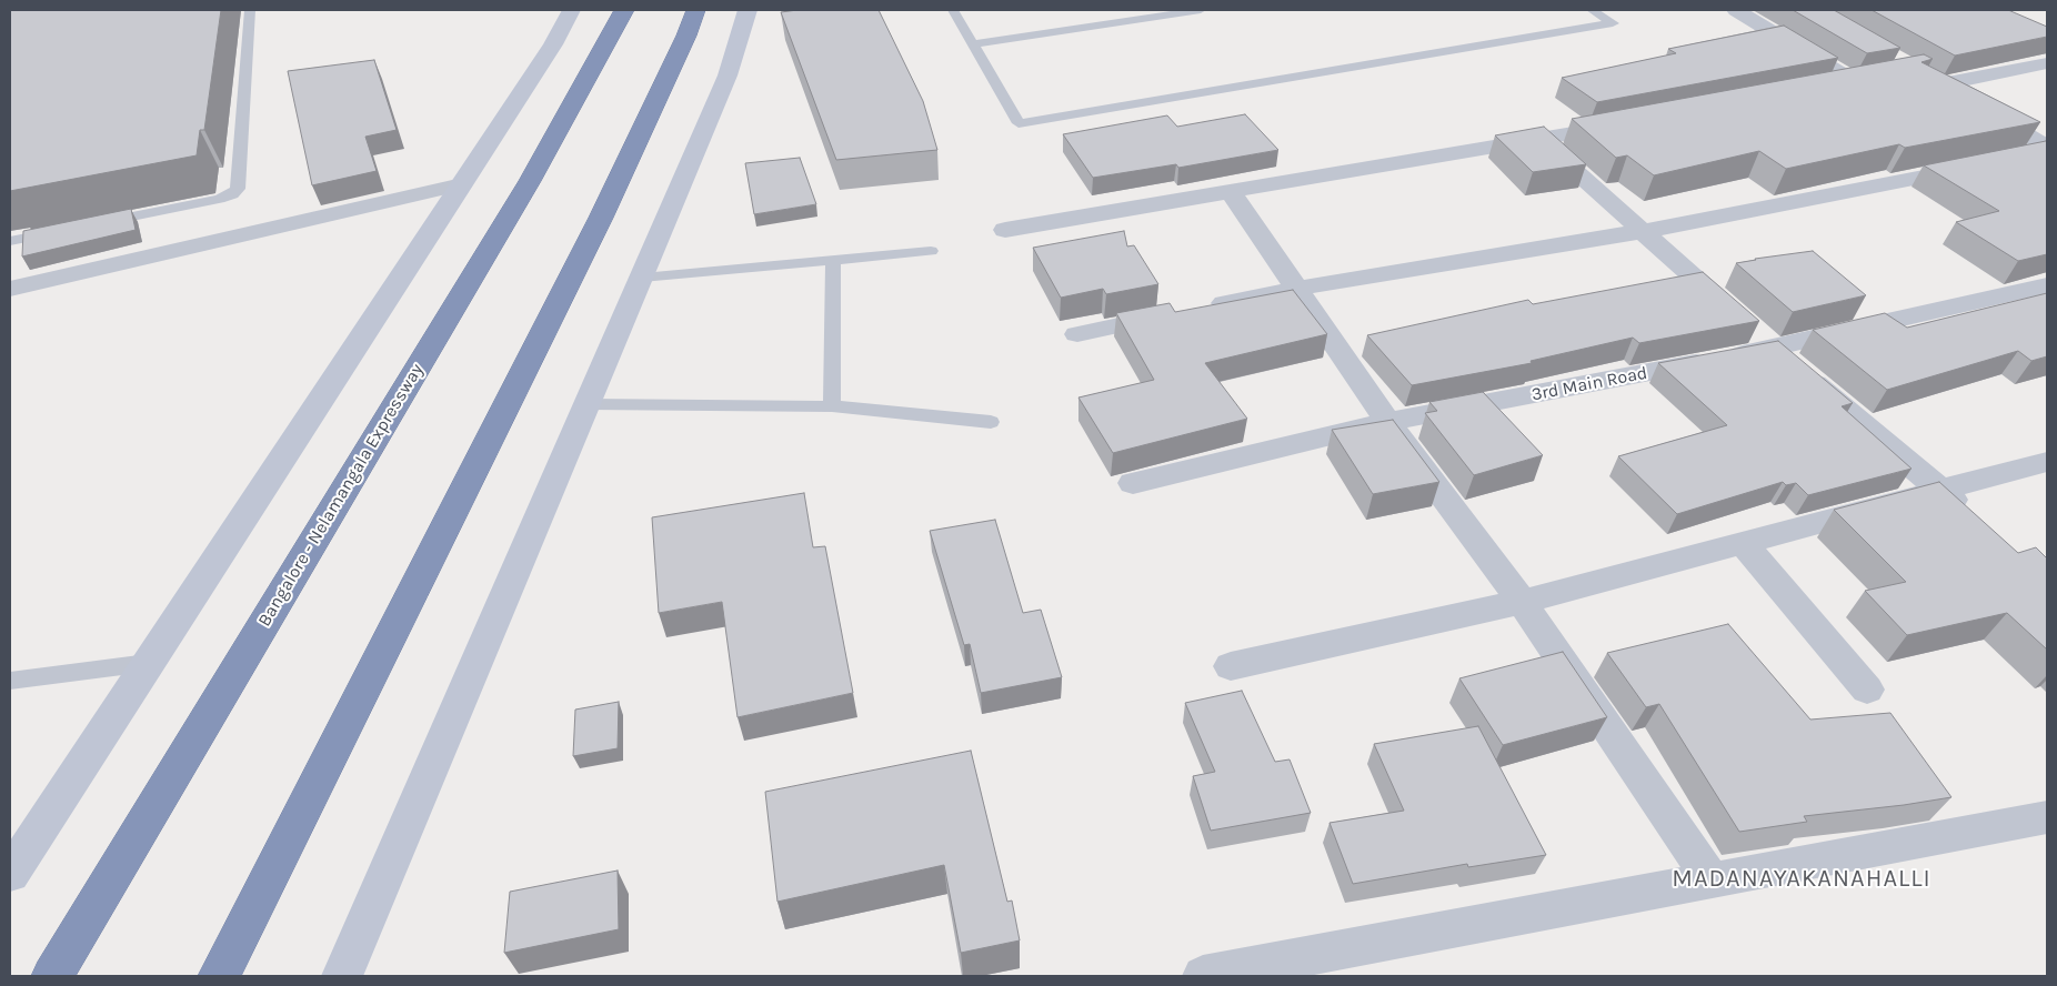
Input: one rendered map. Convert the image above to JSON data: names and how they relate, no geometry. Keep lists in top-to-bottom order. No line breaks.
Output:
{"streets":{"highway":["Bangalore - Nelamangala Expressway"],"street":["3rd Main Road"]},"districts":["MADANAYAKANAHALLI"]}
